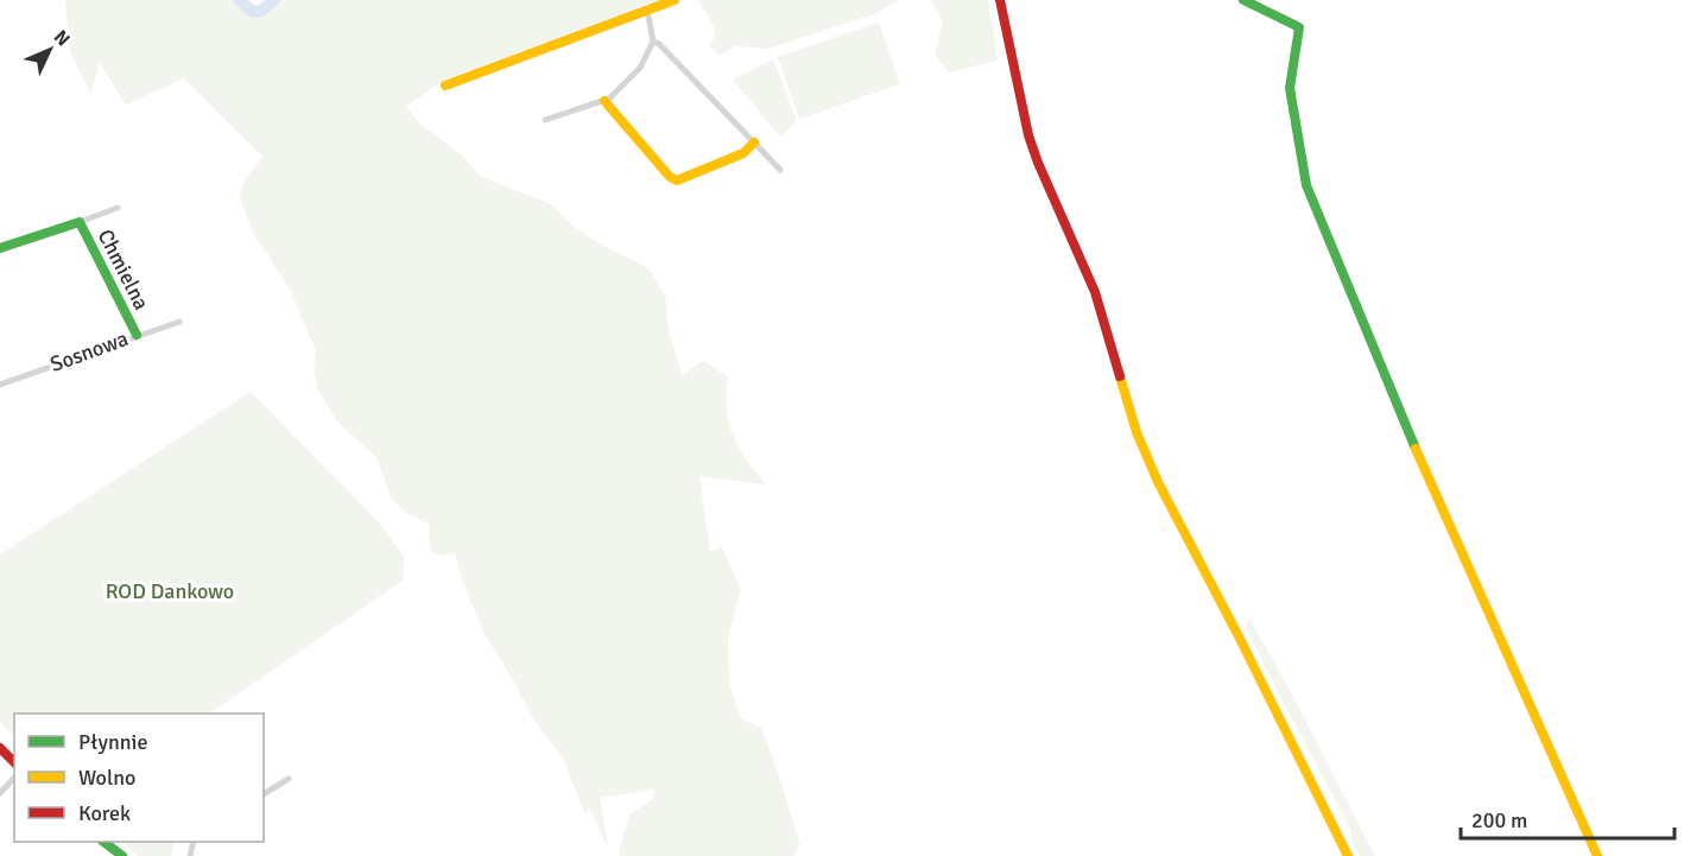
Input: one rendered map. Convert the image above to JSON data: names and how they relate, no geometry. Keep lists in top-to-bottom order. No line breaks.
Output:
{"streets":{"street":["Chmielna","Sosnowa"]},"crossings":[["Chmielna","Sosnowa"]],"parks":["ROD Dankowo"],"legend":["Płynnie","Wolno","Korek"],"scale_bar":"200 m","north":"top right"}
